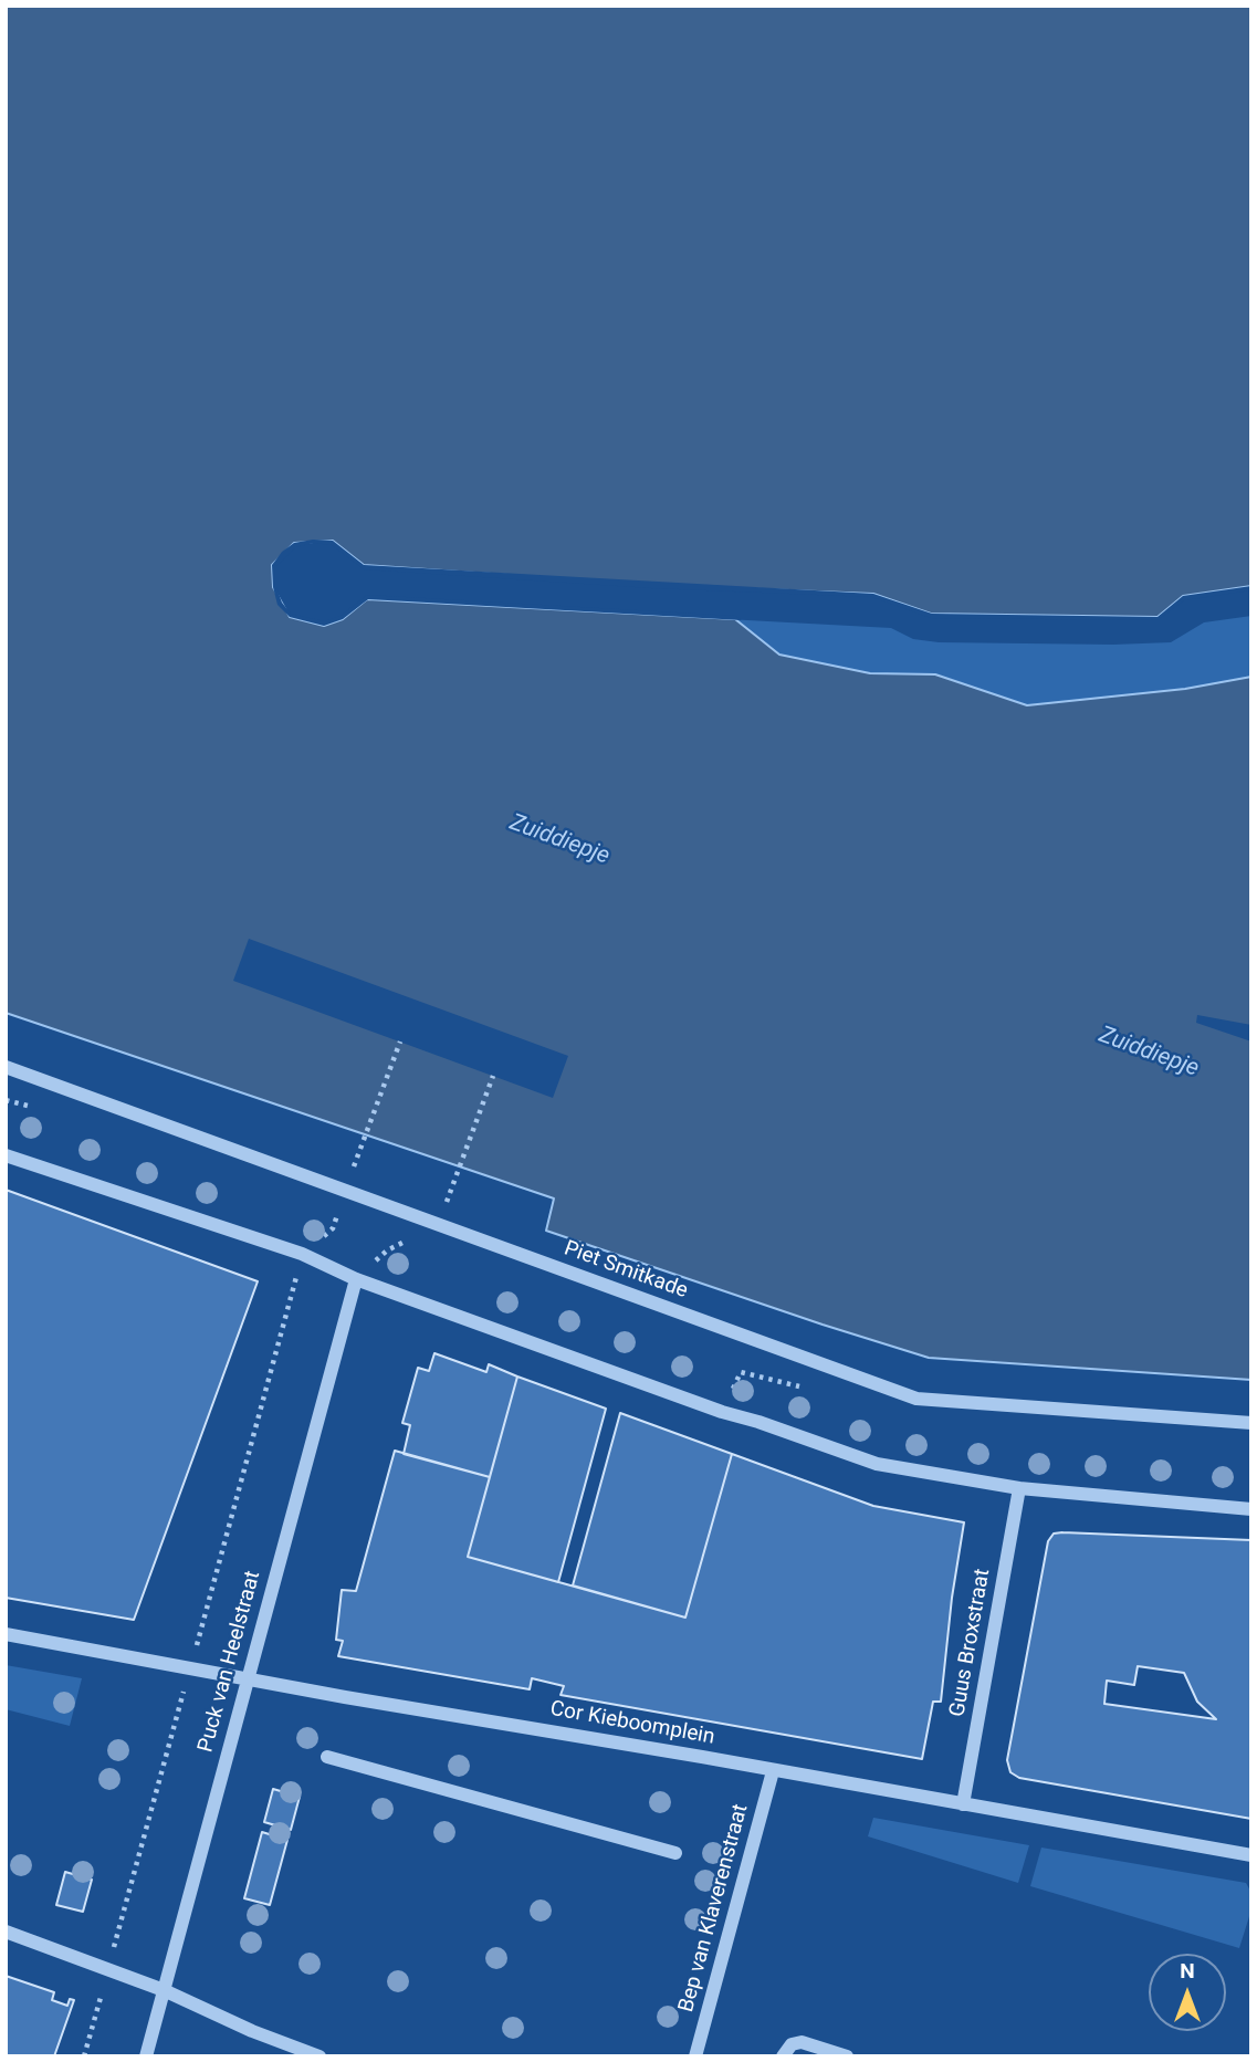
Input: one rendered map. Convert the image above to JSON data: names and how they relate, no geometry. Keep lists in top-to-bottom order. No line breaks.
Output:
{"streets":{"street":["Piet Smitkade","Guus Broxstraat","Puck van Heelstraat","Cor Kieboomplein","Bep van Klaverenstraat"]},"crossings":[["Guus Broxstraat","Cor Kieboomplein"],["Puck van Heelstraat","Cor Kieboomplein"],["Cor Kieboomplein","Bep van Klaverenstraat"]],"water":["Zuiddiepje"],"north":"top"}
